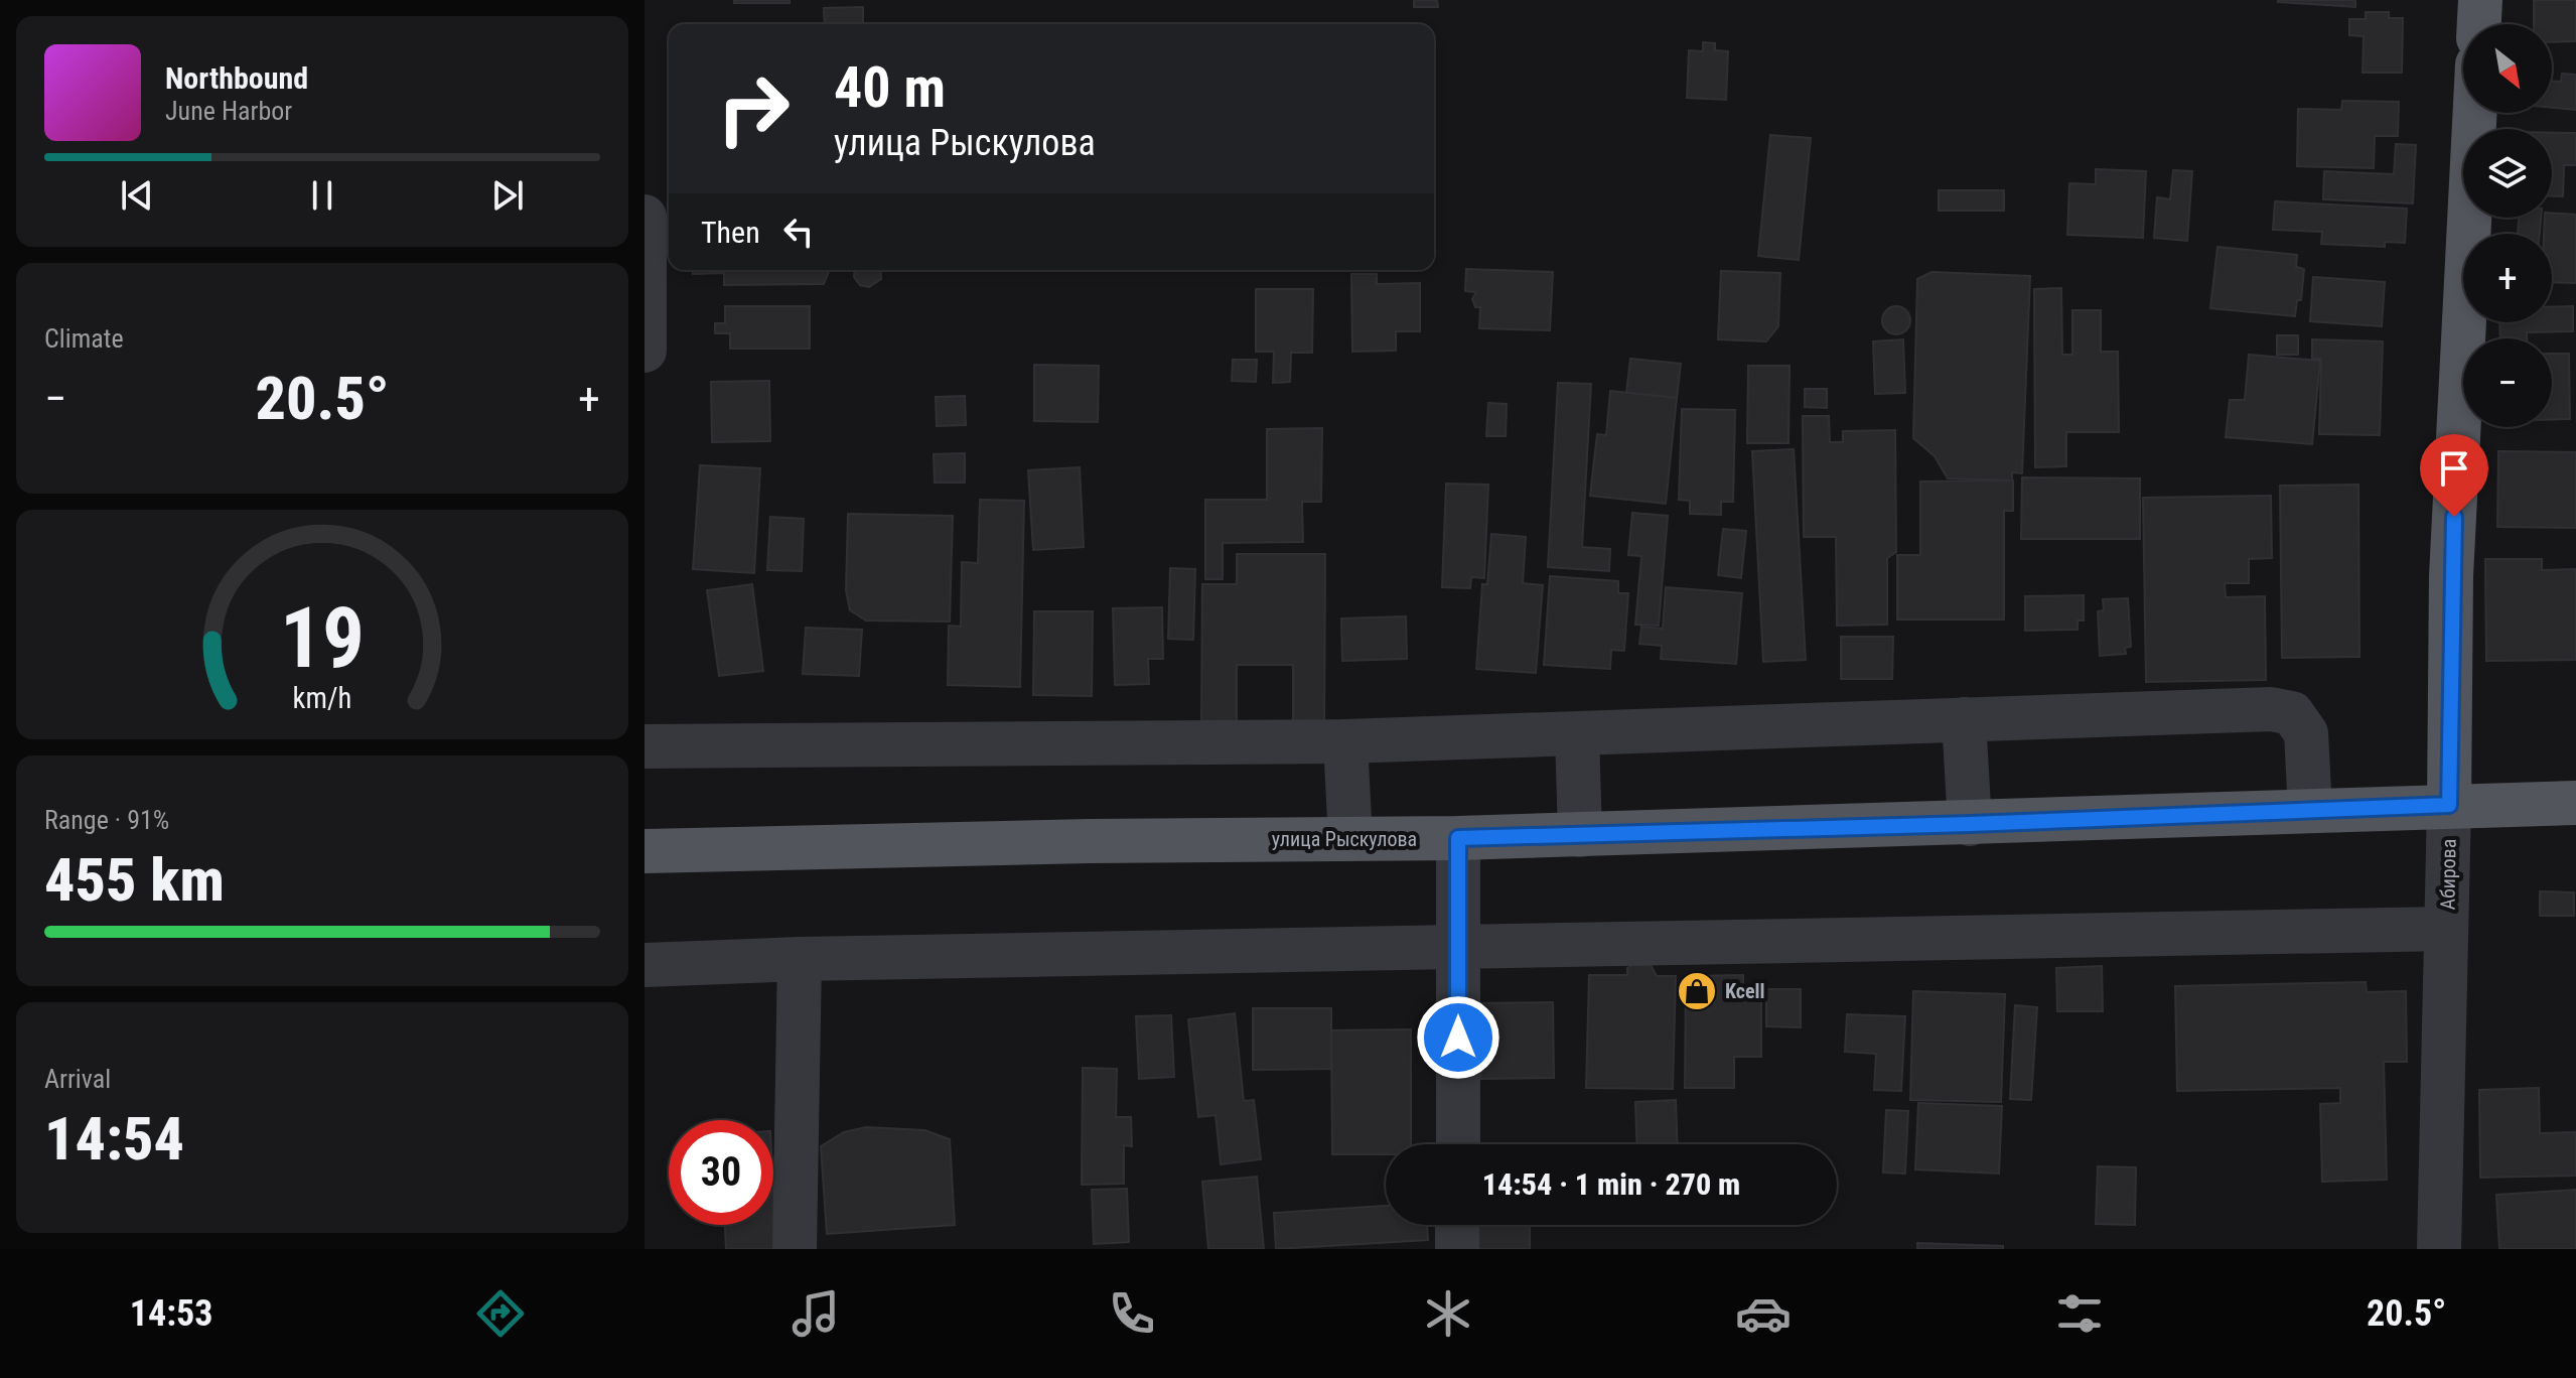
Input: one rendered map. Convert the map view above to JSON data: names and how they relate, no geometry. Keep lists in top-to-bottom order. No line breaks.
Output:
{"streets":{"main road":["улица Рыскулова","Абирова"]},"crossings":[["улица Рыскулова","Абирова"]],"places":{"shop":["Kcell"]},"north":"bottom right","page":{"map_buttons":["+","−"],"turn":["40 m","улица Рыскулова"],"song":["Northbound","June Harbor"],"then":"Then","tile":["Climate",["Range · 91%","455 km"],["Arrival","14:54"]],"heat":["−","20.5°","+"],"limit":"30","trip":"14:54 · 1 min · 270 m","tabs":["14:53","20.5°"],"gauge":["19","km/h"]}}
